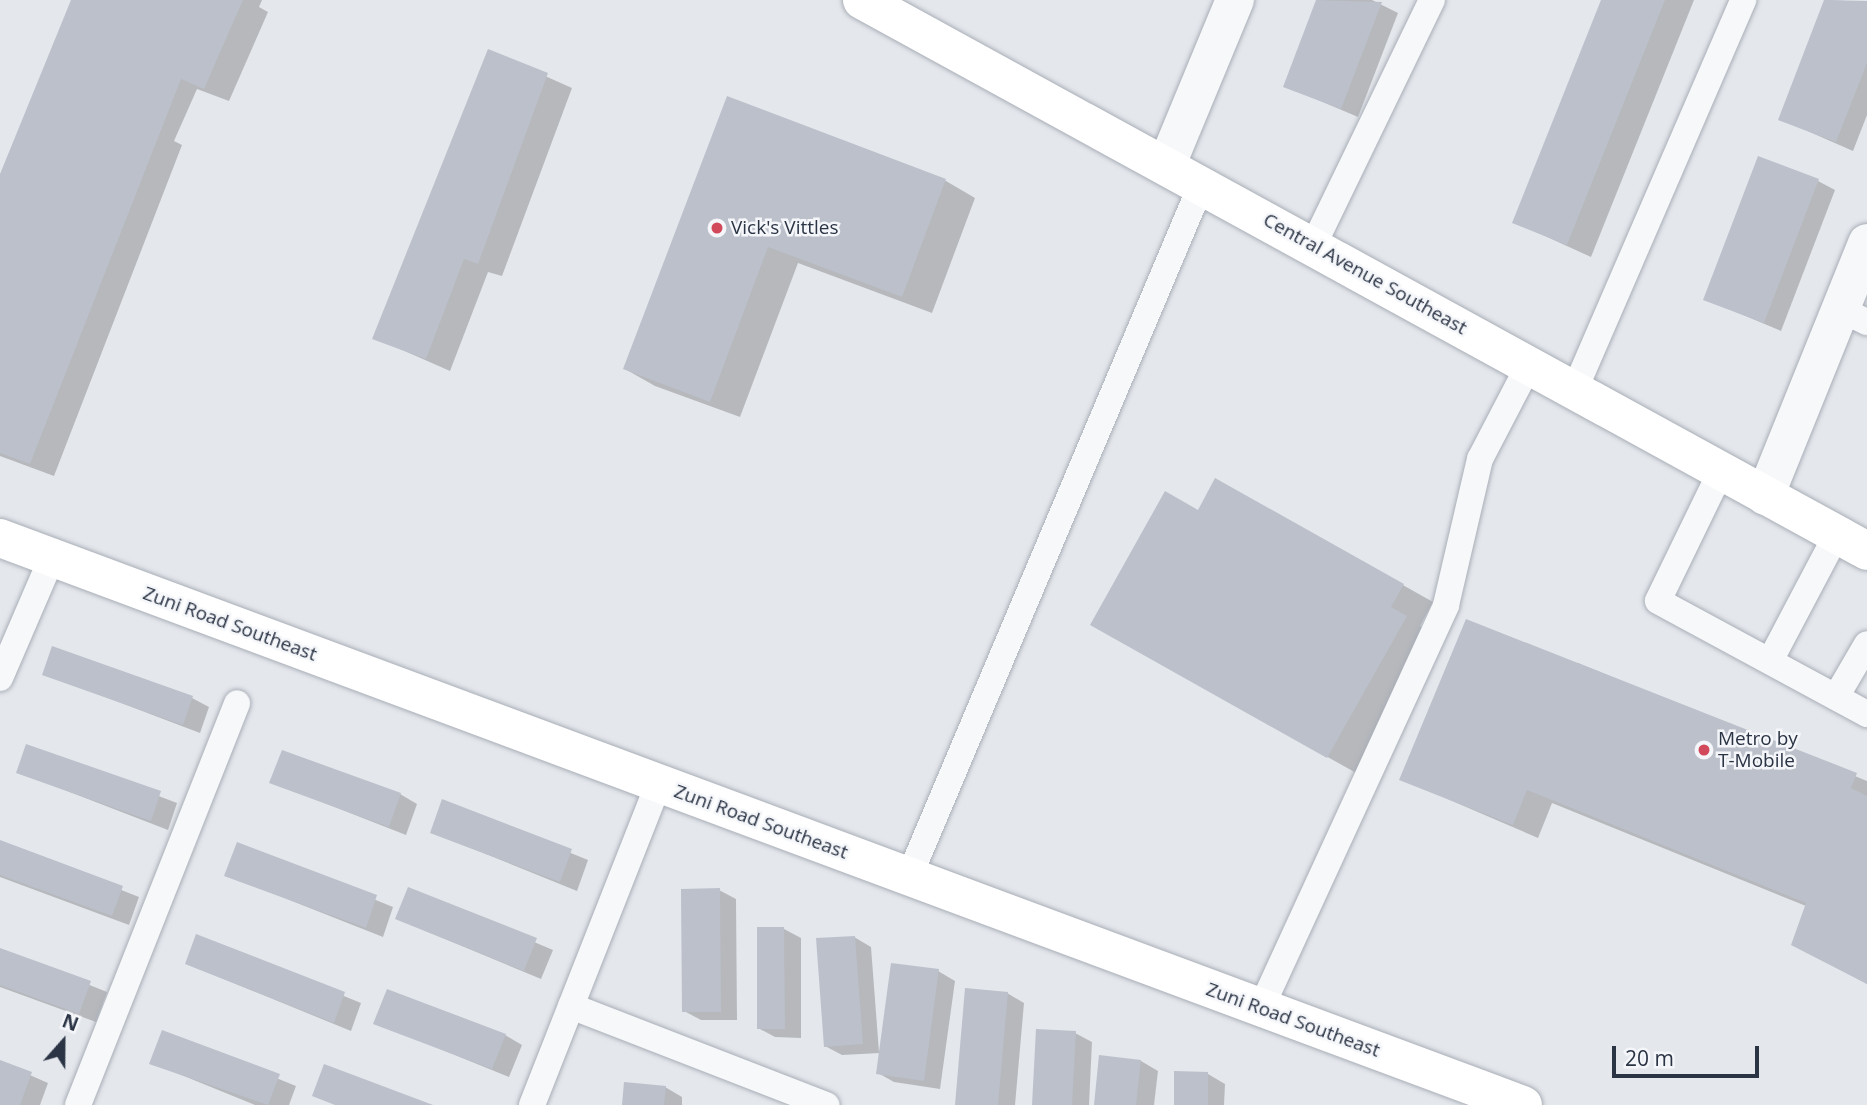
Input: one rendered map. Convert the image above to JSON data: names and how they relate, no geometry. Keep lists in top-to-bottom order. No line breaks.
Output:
{"streets":{"street":["Central Avenue Southeast","Zuni Road Southeast"]},"places":["Vick's Vittles","Metro by T-Mobile"],"scale_bar":"20 m","north":"top"}
